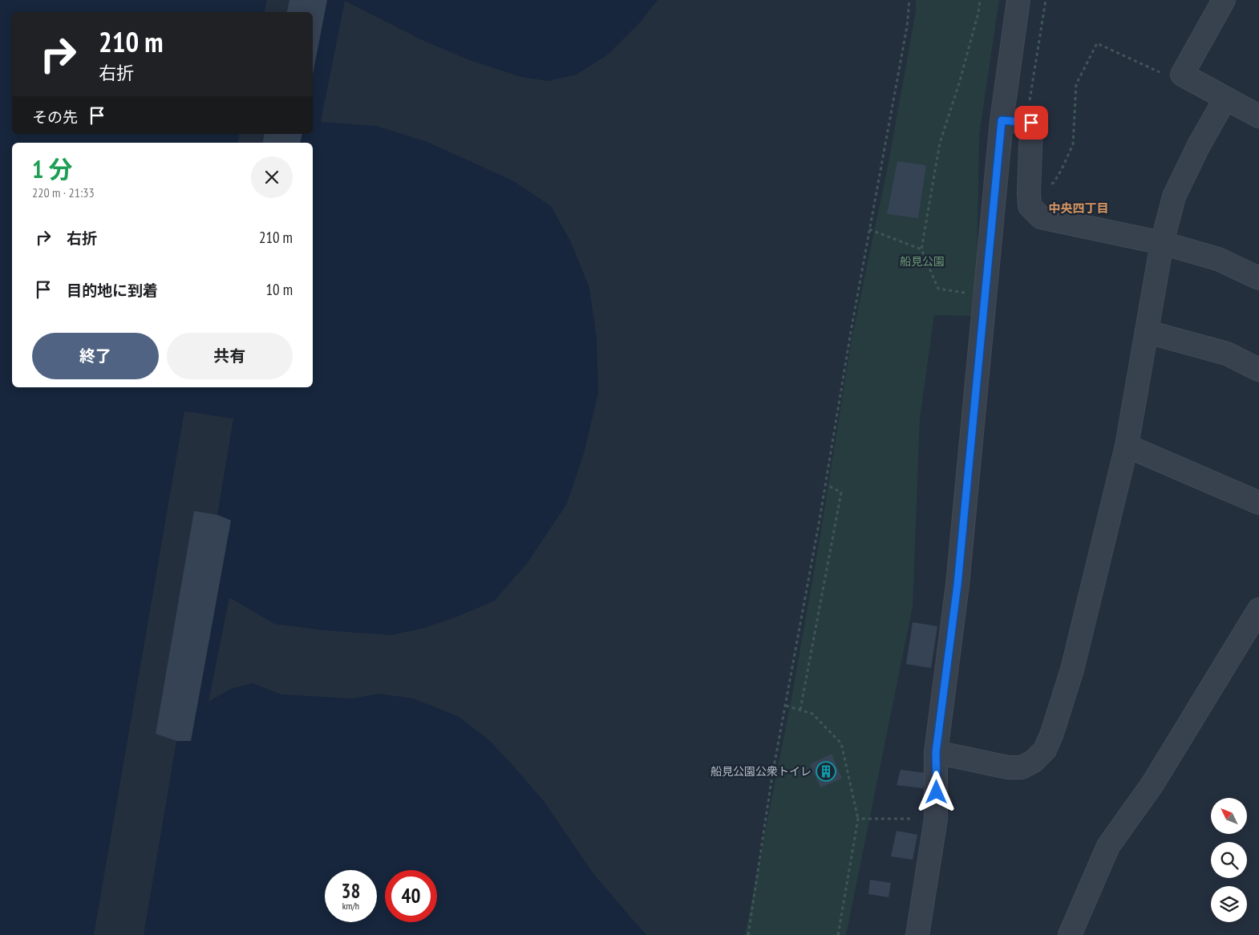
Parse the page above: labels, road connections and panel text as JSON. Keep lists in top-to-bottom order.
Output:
{
  "districts": ["中央四丁目"],
  "parks": ["船見公園"],
  "places": {
    "building": ["船見公園公衆トイレ"]
  },
  "north": "top left",
  "page": {
    "turn": ["210 m", "右折"],
    "then": "その先",
    "heading": ["1 分", "220 m · 21:33"],
    "list": [
      {
        "name": "右折",
        "value": "210 m"
      },
      {
        "name": "目的地に到着",
        "value": "10 m"
      }
    ],
    "buttons": ["終了", "共有"],
    "speed": "38 km/h",
    "limit": "40"
  }
}
